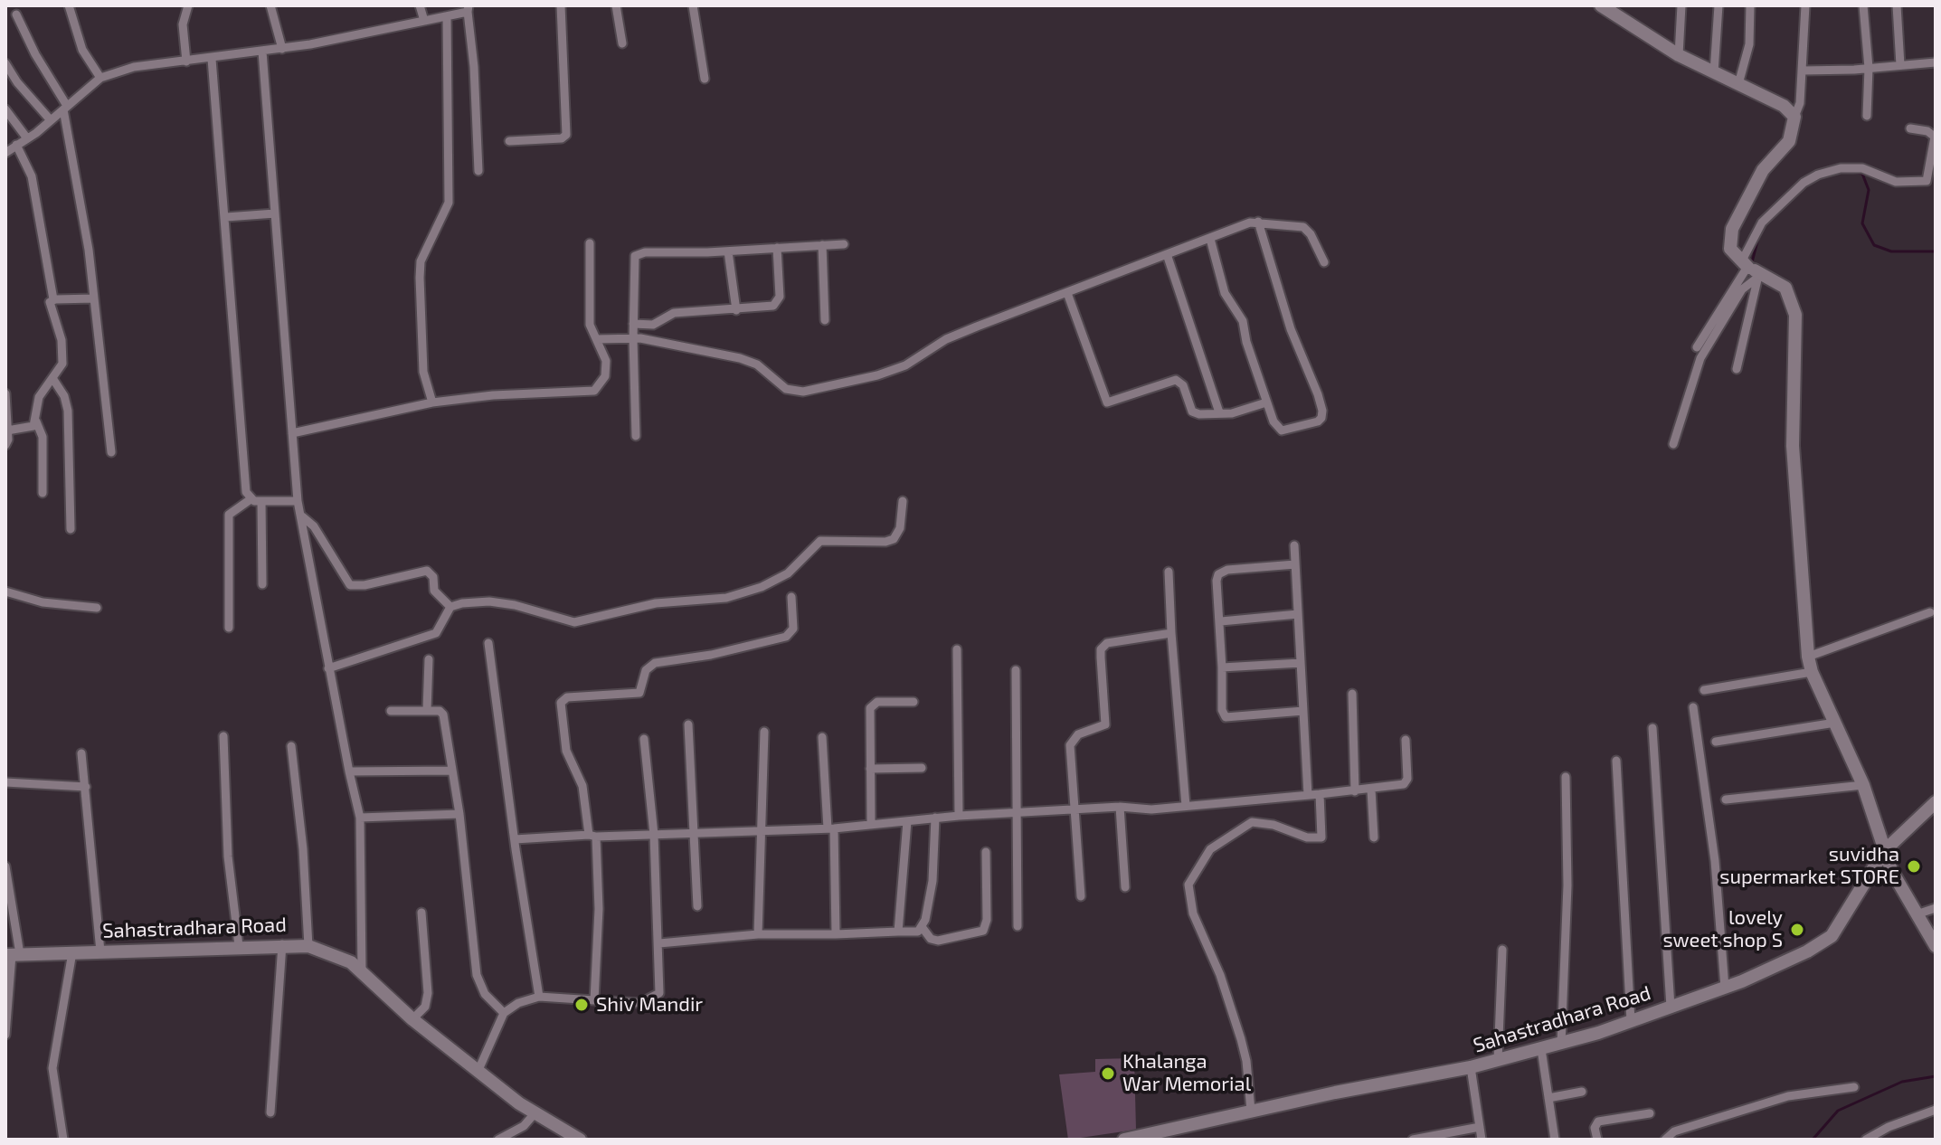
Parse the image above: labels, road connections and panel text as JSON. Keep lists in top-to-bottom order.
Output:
{
  "streets": {
    "main road": ["Sahastradhara Road"]
  },
  "places": [
    "suvidha supermarket STORE",
    "lovely sweet shop S",
    "Shiv Mandir",
    "Khalanga War Memorial"
  ]
}
